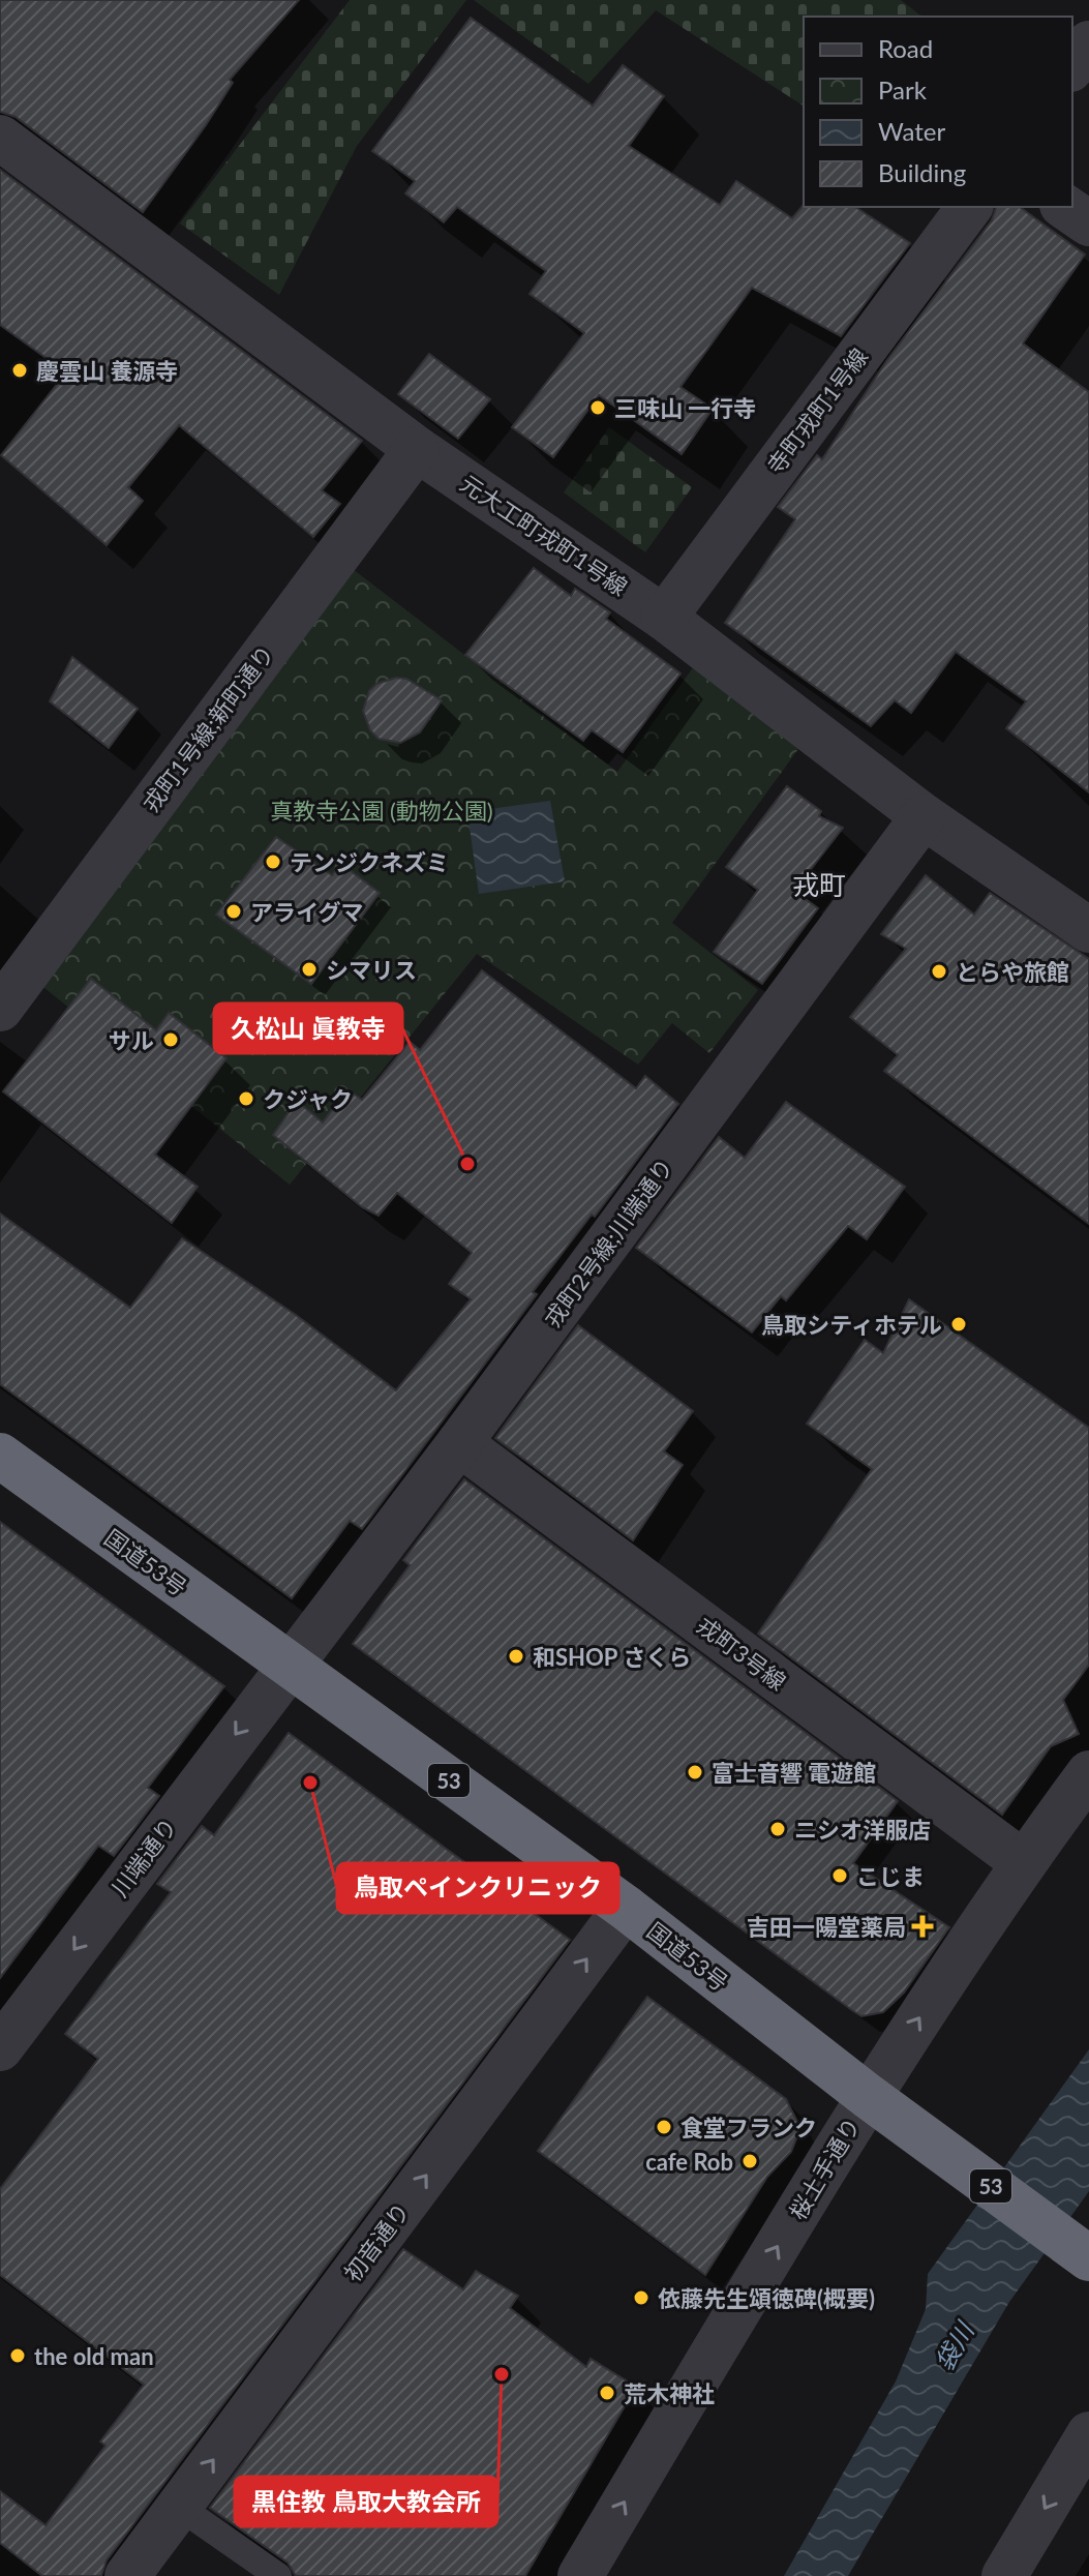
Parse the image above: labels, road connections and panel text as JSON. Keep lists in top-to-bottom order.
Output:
{
  "streets": {
    "highway": ["国道53号", "53"],
    "street": [
      "寺町戎町1号線",
      "元大工町戎町1号線",
      "戎町1号線;新町通り",
      "戎町2号線;川端通り",
      "戎町3号線",
      "川端通り",
      "桜土手通り",
      "初音通り"
    ]
  },
  "crossings": [
    ["寺町戎町1号線", "元大工町戎町1号線"],
    ["元大工町戎町1号線", "戎町1号線;新町通り"],
    ["元大工町戎町1号線", "戎町2号線;川端通り"],
    ["戎町2号線;川端通り", "国道53号"],
    ["戎町2号線;川端通り", "戎町3号線"],
    ["戎町2号線;川端通り", "川端通り"],
    ["国道53号", "川端通り"],
    ["国道53号", "桜土手通り"],
    ["国道53号", "初音通り"],
    ["戎町3号線", "桜土手通り"]
  ],
  "one_way": ["川端通り", "桜土手通り", "初音通り"],
  "districts": ["戎町"],
  "water": ["袋川"],
  "parks": ["真教寺公園 (動物公園)"],
  "places": {
    "other": [
      "慶雲山 養源寺",
      "三味山 一行寺",
      "テンジクネズミ",
      "アライグマ",
      "シマリス",
      "とらや旅館",
      "サル",
      "クジャク",
      "久松山 眞教寺",
      "鳥取シティホテル",
      "和SHOP さくら",
      "富士音響 電遊館",
      "鳥取ペインクリニック",
      "ニシオ洋服店",
      "こじま",
      "食堂フランク",
      "cafe Rob",
      "依藤先生頌徳碑(概要)",
      "the old man",
      "黒住教 鳥取大教会所",
      "荒木神社"
    ],
    "health": ["吉田一陽堂薬局"]
  },
  "legend": [
    "Road",
    "Park",
    "Water",
    "Building"
  ]
}
